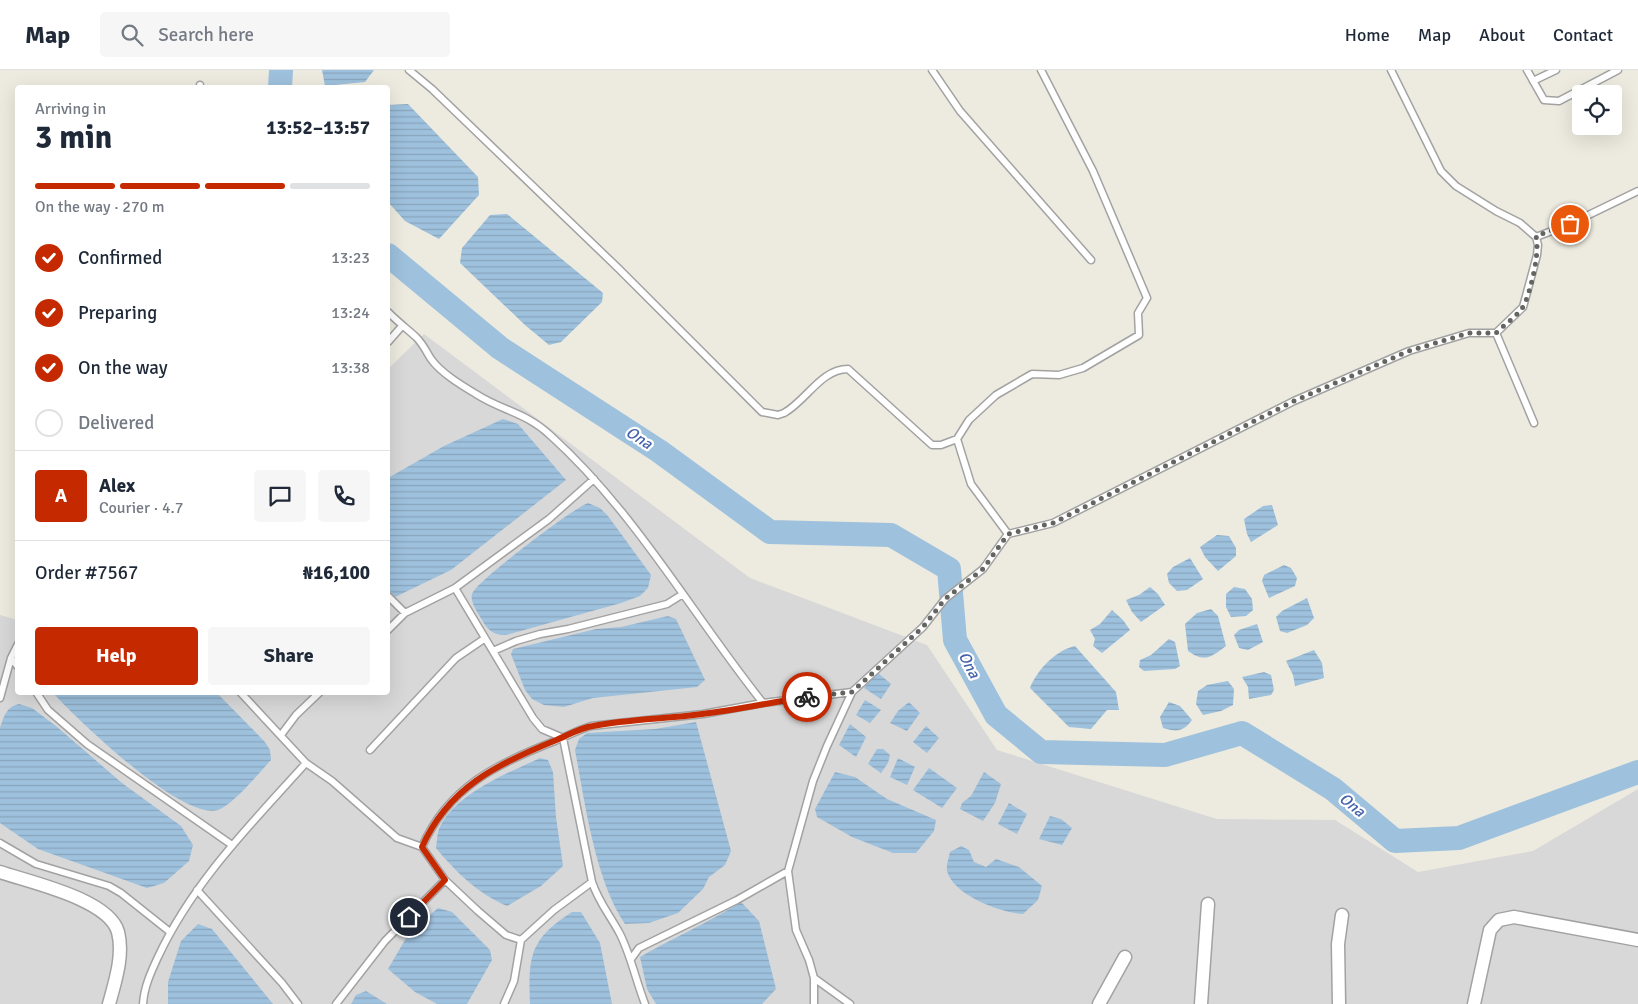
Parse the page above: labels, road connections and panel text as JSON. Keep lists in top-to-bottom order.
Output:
{
  "water": ["Ona"],
  "page": {
    "header": "Map",
    "search": "Search here",
    "nav": [
      "Home",
      "Map",
      "About",
      "Contact"
    ],
    "heading": ["3 min", "Arriving in", "13:52–13:57"],
    "panel": [
      "Alex",
      "Courier · 4.7",
      "Order #7567",
      "₦16,100"
    ],
    "bar": "On the way · 270 m",
    "list": [
      ["Confirmed", "13:23"],
      ["Preparing", "13:24"],
      ["On the way", "13:38"],
      "Delivered"
    ],
    "round": "A",
    "buttons": ["Help", "Share"]
  }
}
